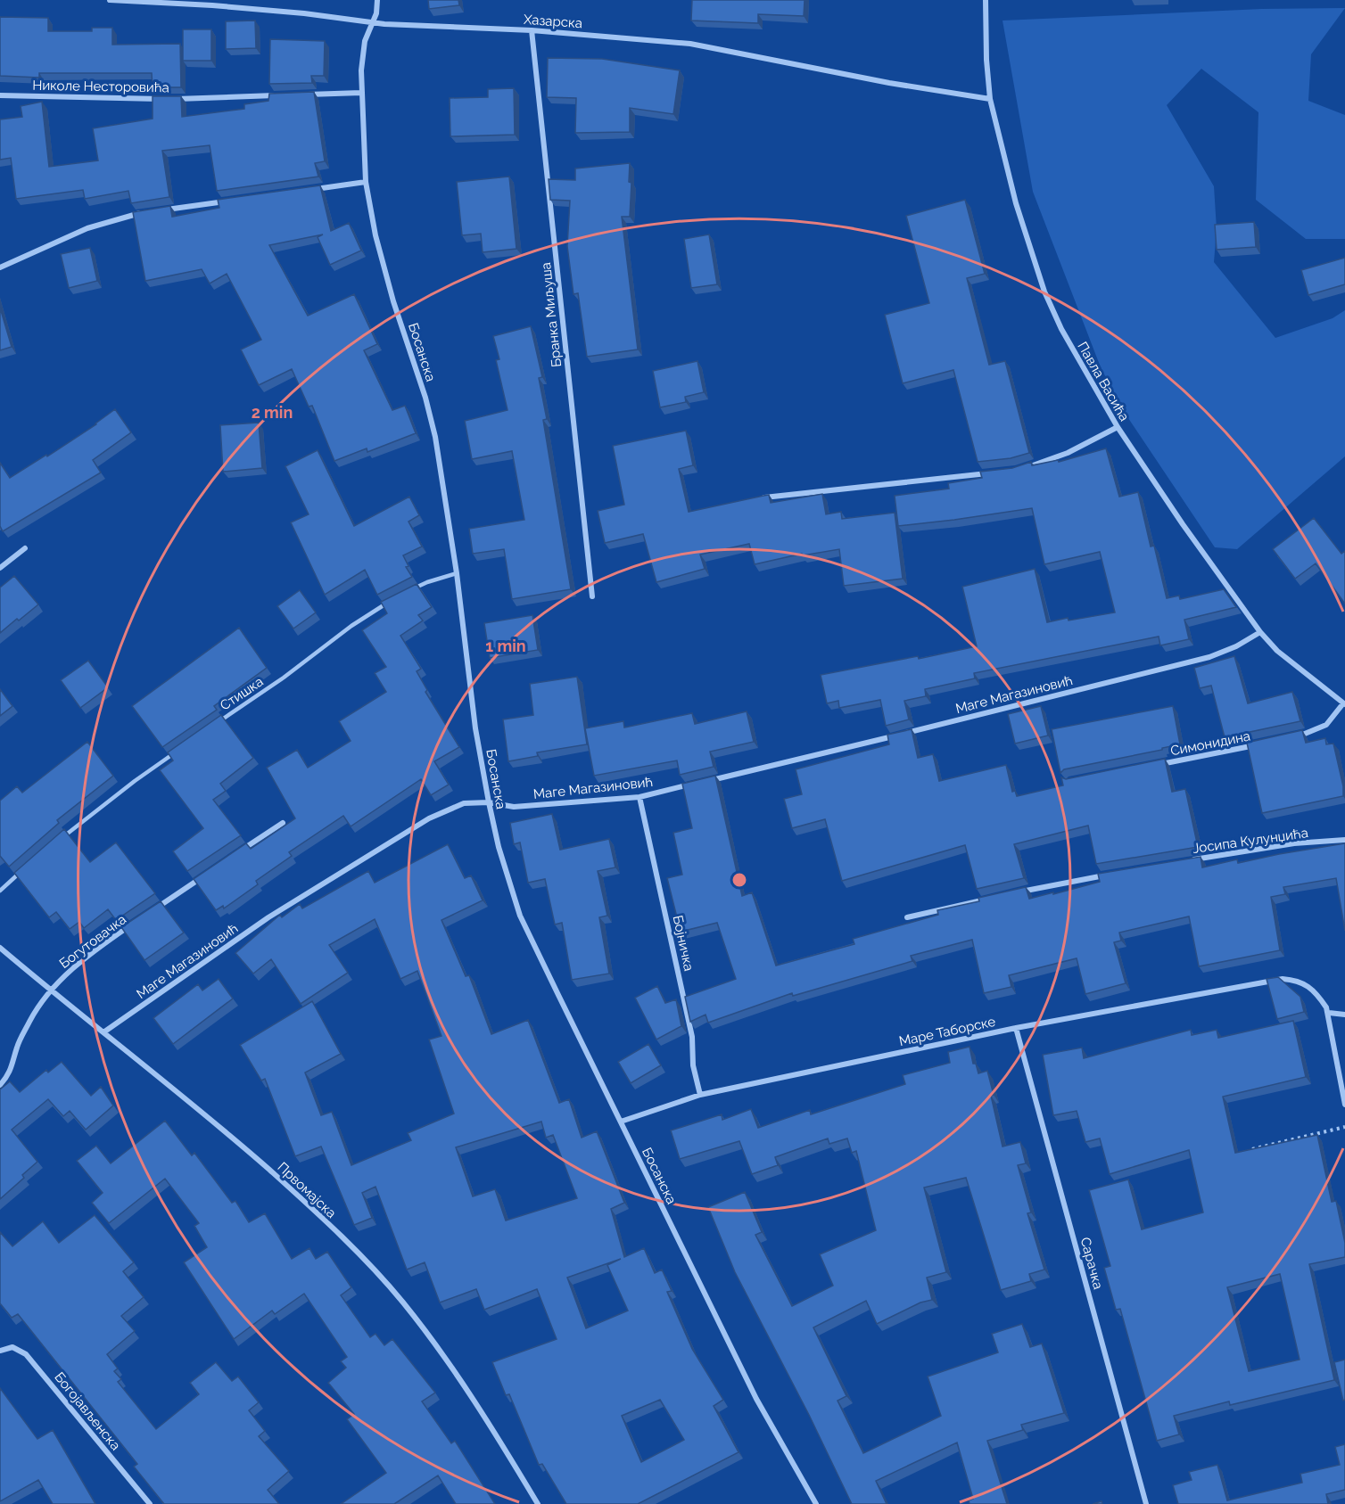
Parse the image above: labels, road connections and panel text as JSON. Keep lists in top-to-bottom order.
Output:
{
  "streets": {
    "street": [
      "Хазарска",
      "Николе Несторовића",
      "Бранка Миљуша",
      "Босанска",
      "Павла Васића",
      "Маге Магазиновић",
      "Симонидина",
      "Јосипа Кулунџића",
      "Богутовачка",
      "Бојничка",
      "Маре Таборске",
      "Првомајска",
      "Сарачка",
      "Богојављенска"
    ],
    "lane": ["Стишка"]
  },
  "crossings": [
    ["Хазарска", "Бранка Миљуша"],
    ["Хазарска", "Босанска"],
    ["Хазарска", "Павла Васића"],
    ["Босанска", "Маге Магазиновић"],
    ["Босанска", "Маре Таборске"],
    ["Павла Васића", "Маге Магазиновић"],
    ["Маге Магазиновић", "Бојничка"],
    ["Маге Магазиновић", "Првомајска"],
    ["Богутовачка", "Првомајска"],
    ["Бојничка", "Маре Таборске"],
    ["Маре Таборске", "Сарачка"]
  ],
  "rings": ["2 min", "1 min"]
}
